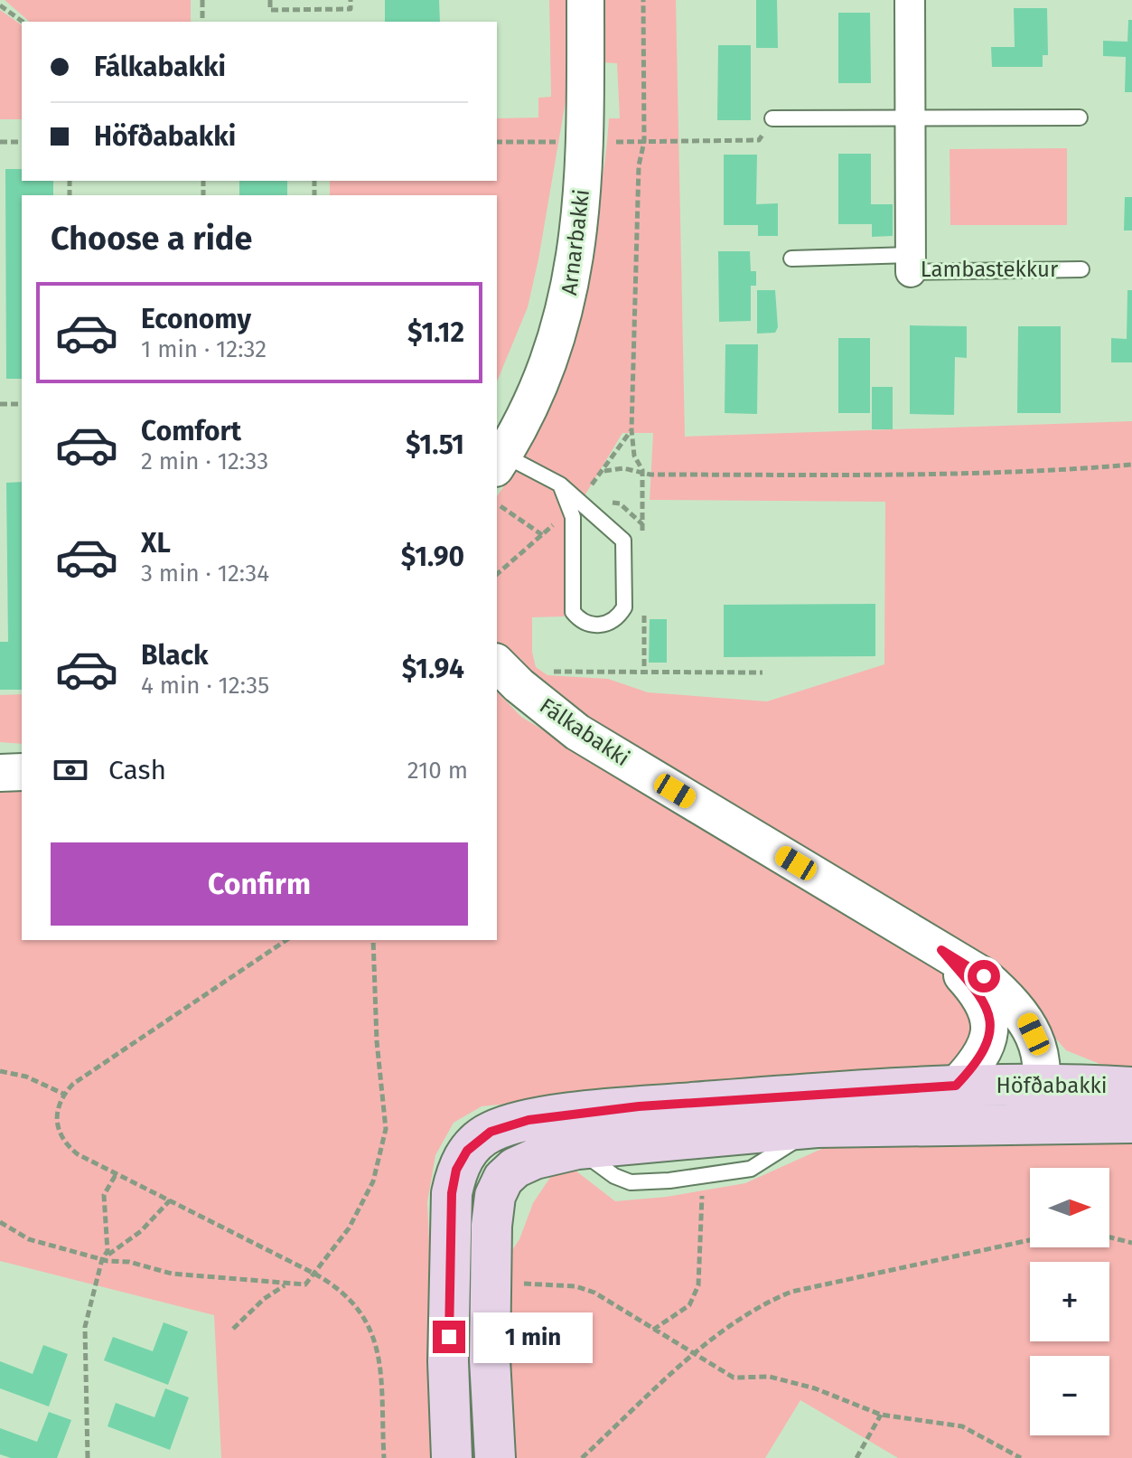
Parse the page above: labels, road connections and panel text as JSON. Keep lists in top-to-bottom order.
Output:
{
  "streets": {
    "main road": ["Höfðabakki"],
    "street": ["Arnarbakki", "Lambastekkur", "Fálkabakki"]
  },
  "crossings": [
    ["Fálkabakki", "Höfðabakki"]
  ],
  "north": "right",
  "page": {
    "banner": ["Fálkabakki", "Höfðabakki"],
    "heading": "Choose a ride",
    "list": [
      {
        "name": "Economy",
        "note": "1 min · 12:32",
        "value": "$1.12"
      },
      {
        "name": "Comfort",
        "note": "2 min · 12:33",
        "value": "$1.51"
      },
      {
        "name": "XL",
        "note": "3 min · 12:34",
        "value": "$1.90"
      },
      {
        "name": "Black",
        "note": "4 min · 12:35",
        "value": "$1.94"
      }
    ],
    "pay": ["Cash", "210 m"],
    "buttons": "Confirm",
    "map_buttons": ["+", "−"],
    "bubble": "1 min"
  }
}
